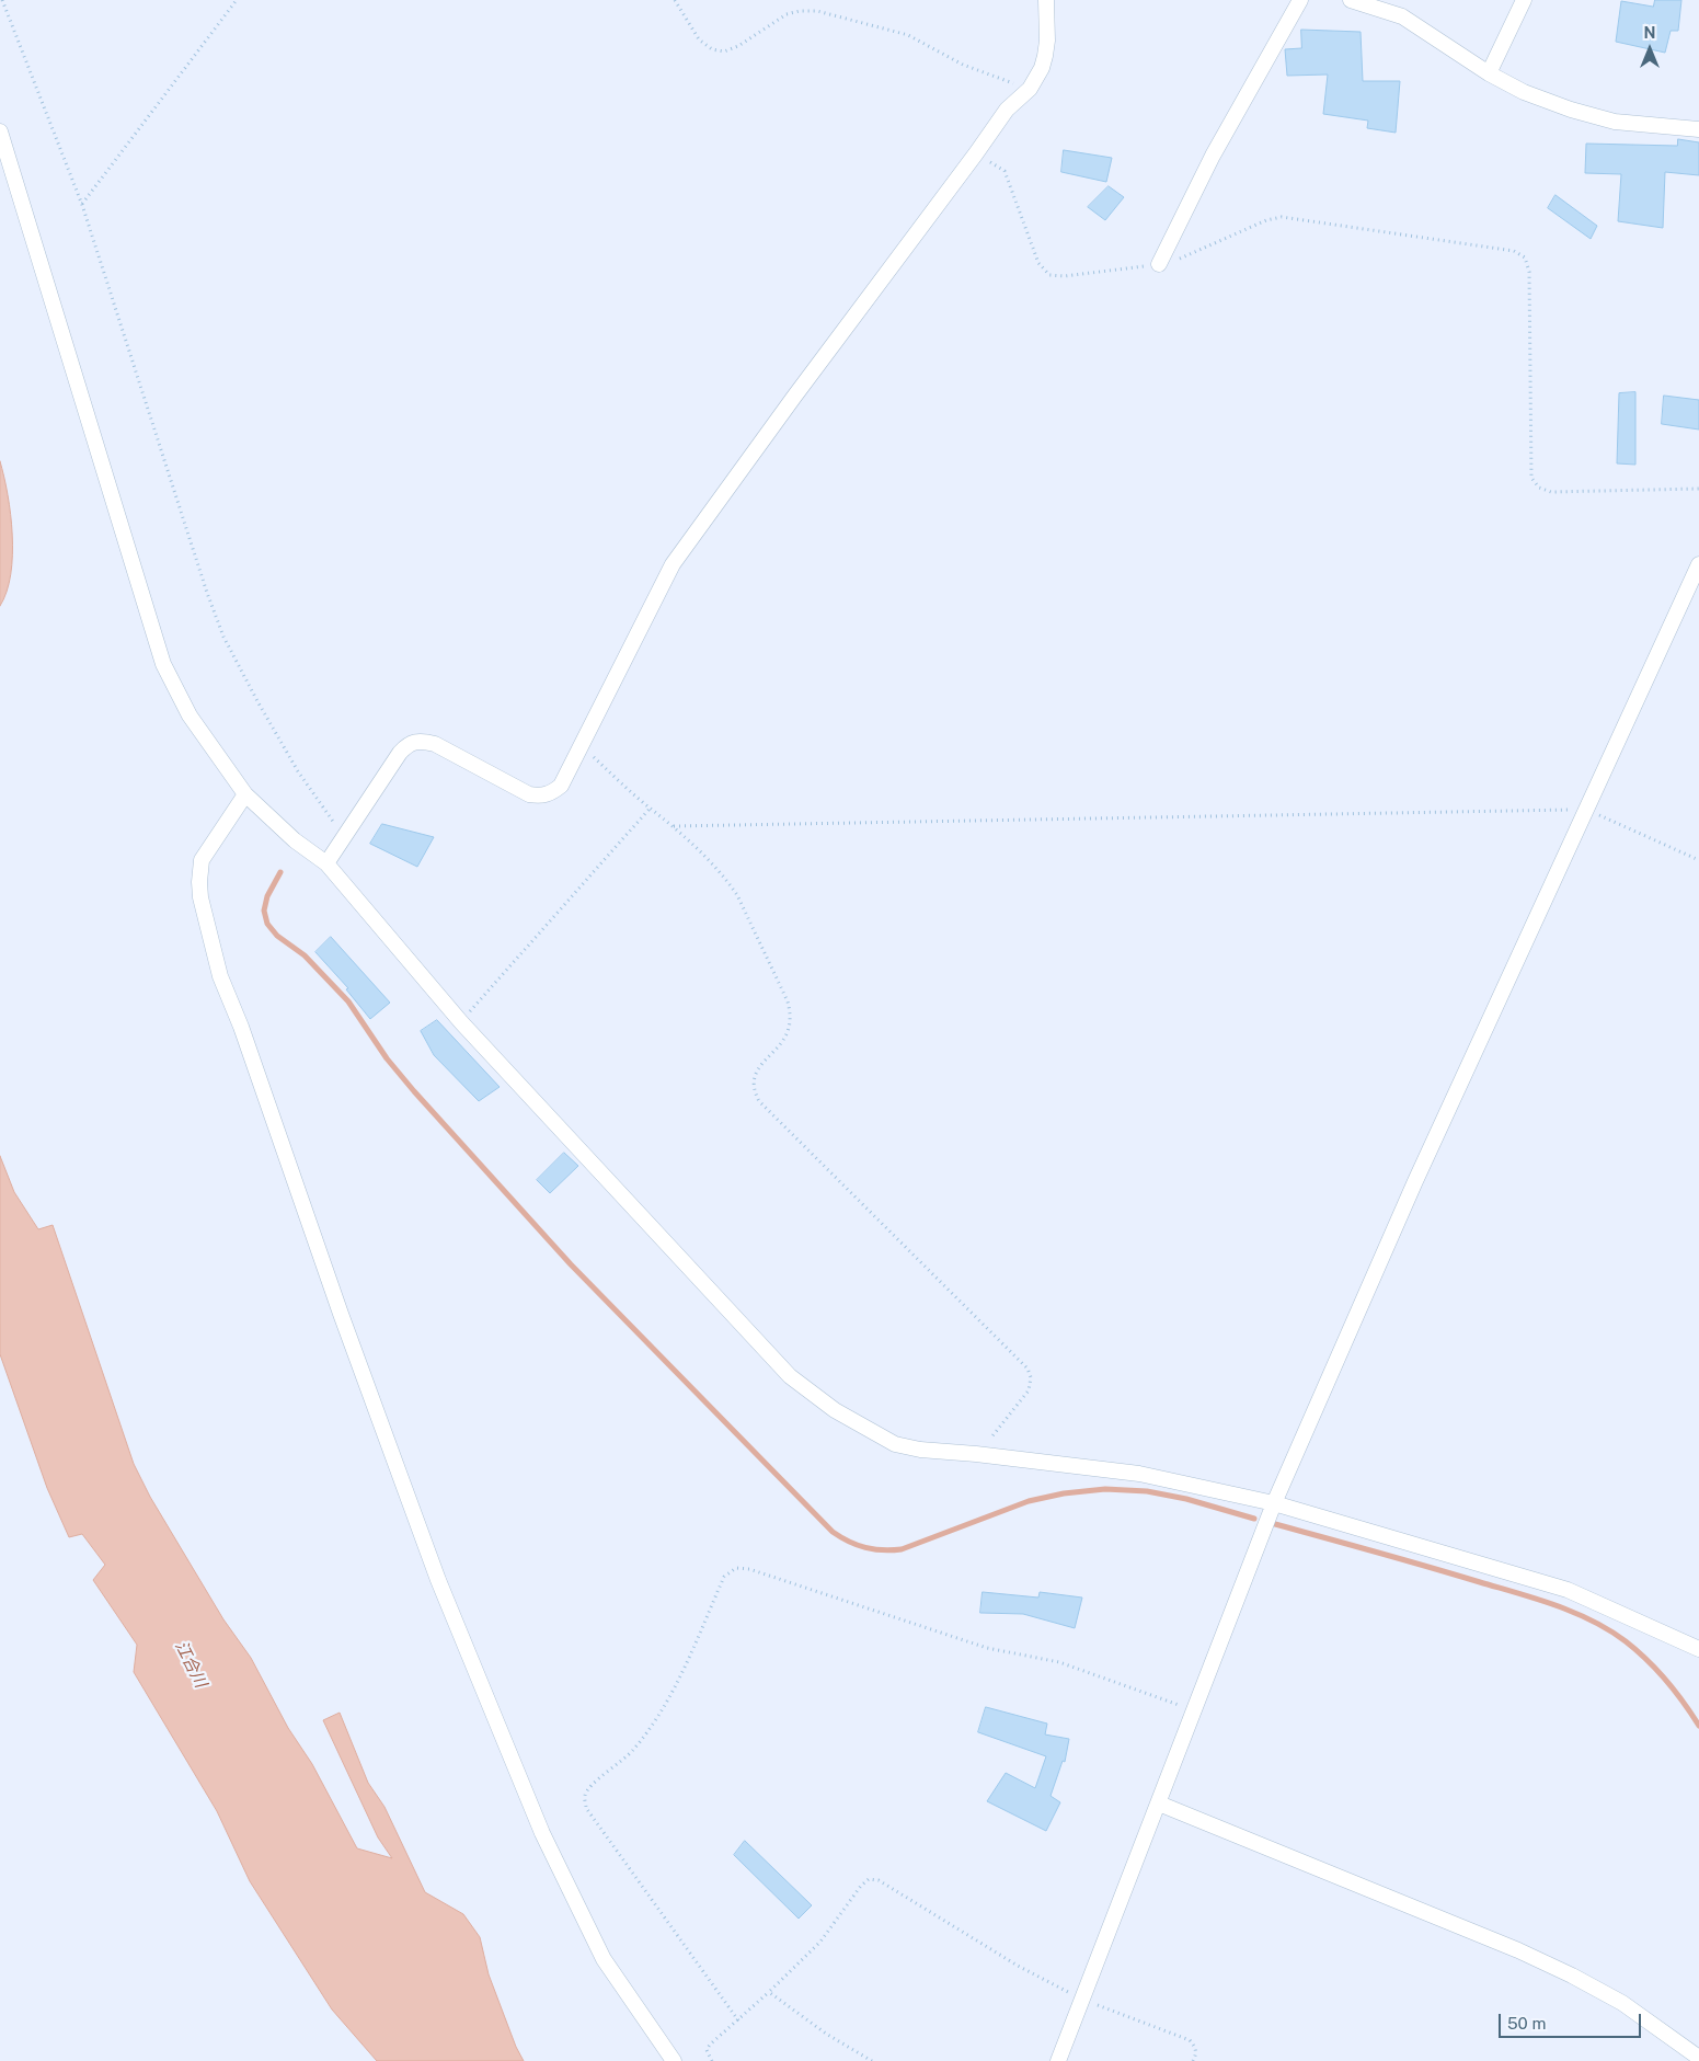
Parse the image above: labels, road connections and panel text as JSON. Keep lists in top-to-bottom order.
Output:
{
  "water": ["江合川"],
  "scale_bar": "50 m",
  "north": "top"
}
